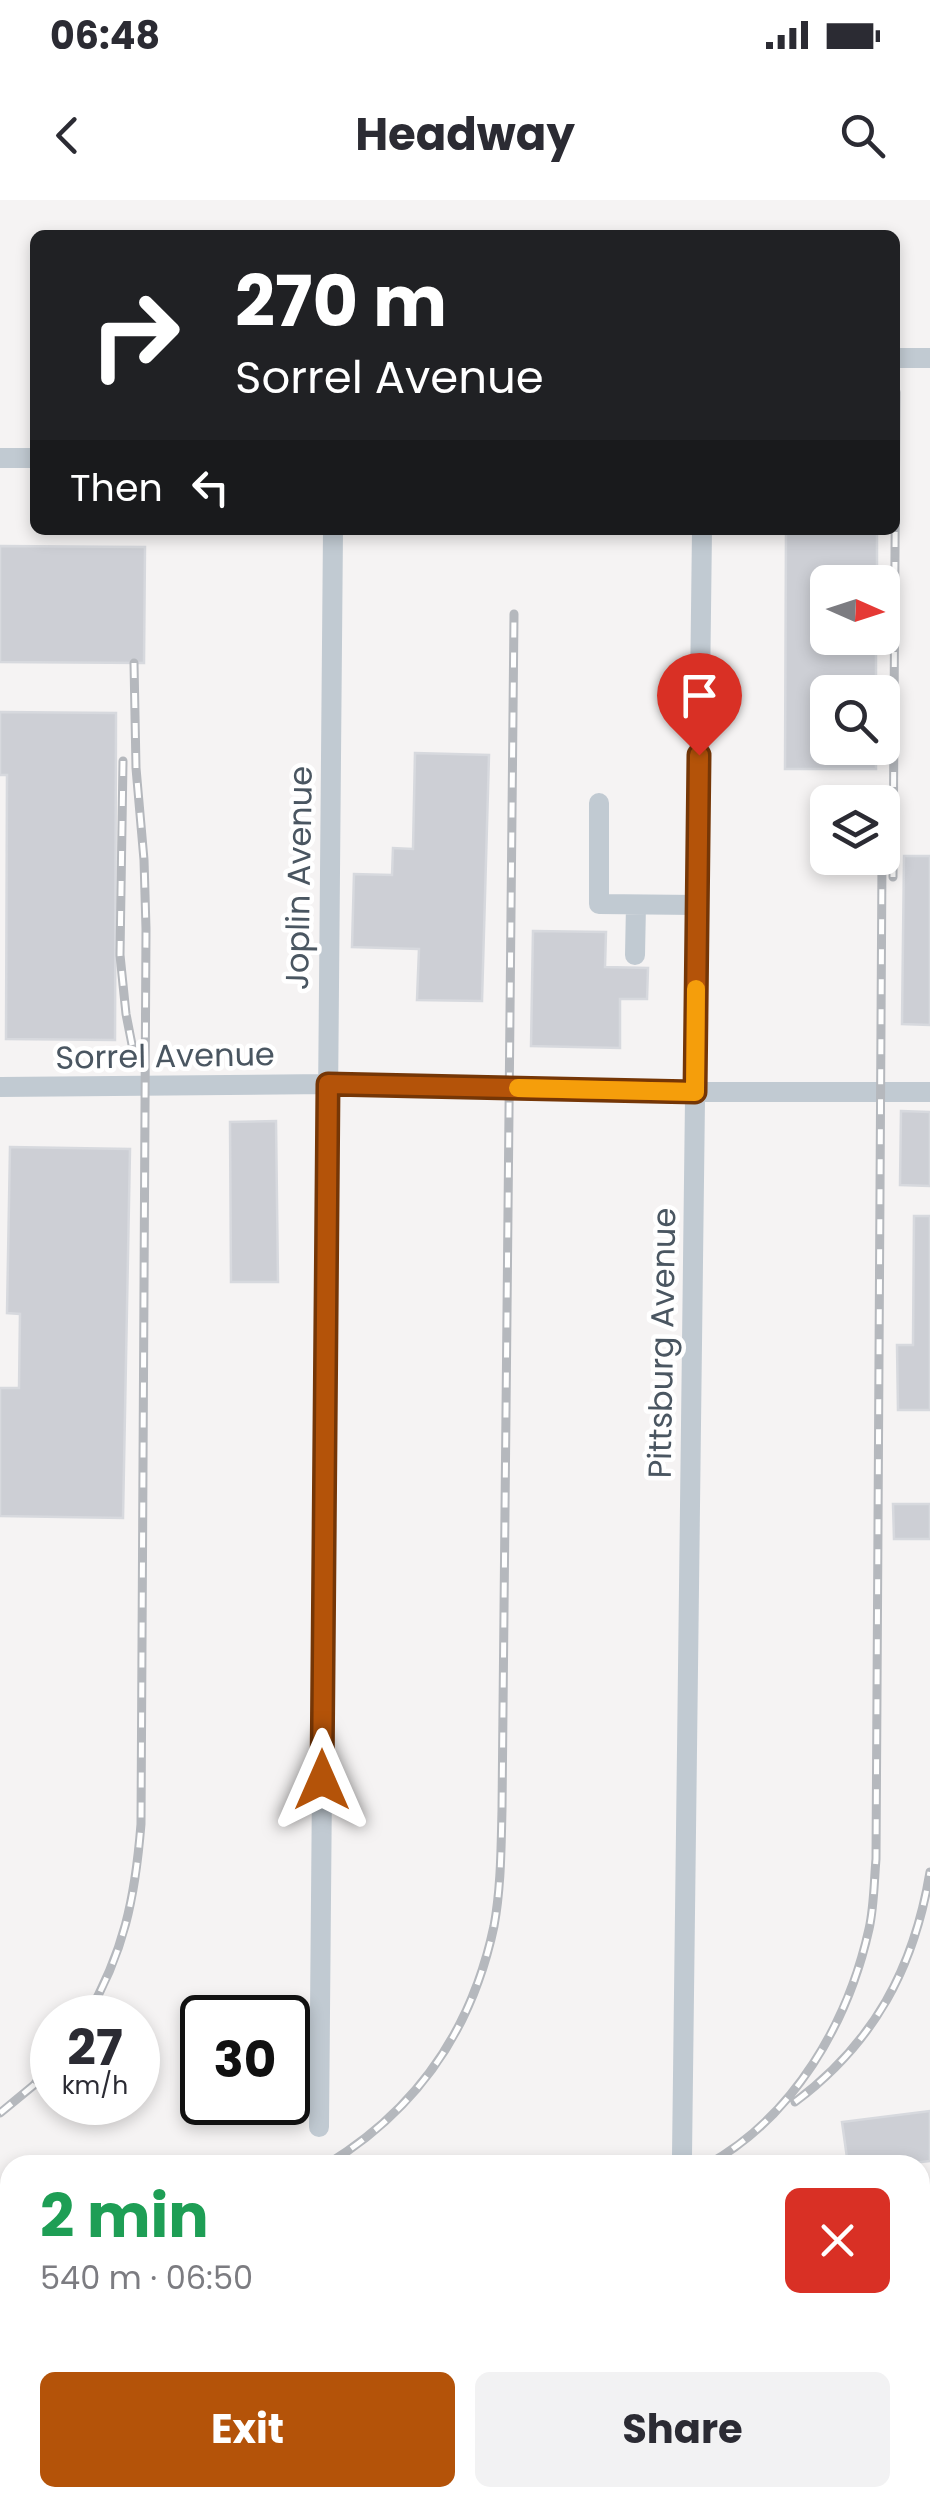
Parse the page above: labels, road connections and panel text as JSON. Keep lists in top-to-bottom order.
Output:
{
  "streets": {
    "street": ["Joplin Avenue", "Sorrel Avenue", "Pittsburg Avenue"]
  },
  "crossings": [
    ["Joplin Avenue", "Sorrel Avenue"],
    ["Sorrel Avenue", "Pittsburg Avenue"]
  ],
  "north": "right",
  "page": {
    "status": "06:48",
    "header": "Headway",
    "turn": ["270 m", "Sorrel Avenue"],
    "then": "Then",
    "speed": "27 km/h",
    "limit": "30",
    "heading": ["2 min", "540 m · 06:50"],
    "buttons": ["Exit", "Share"]
  }
}
